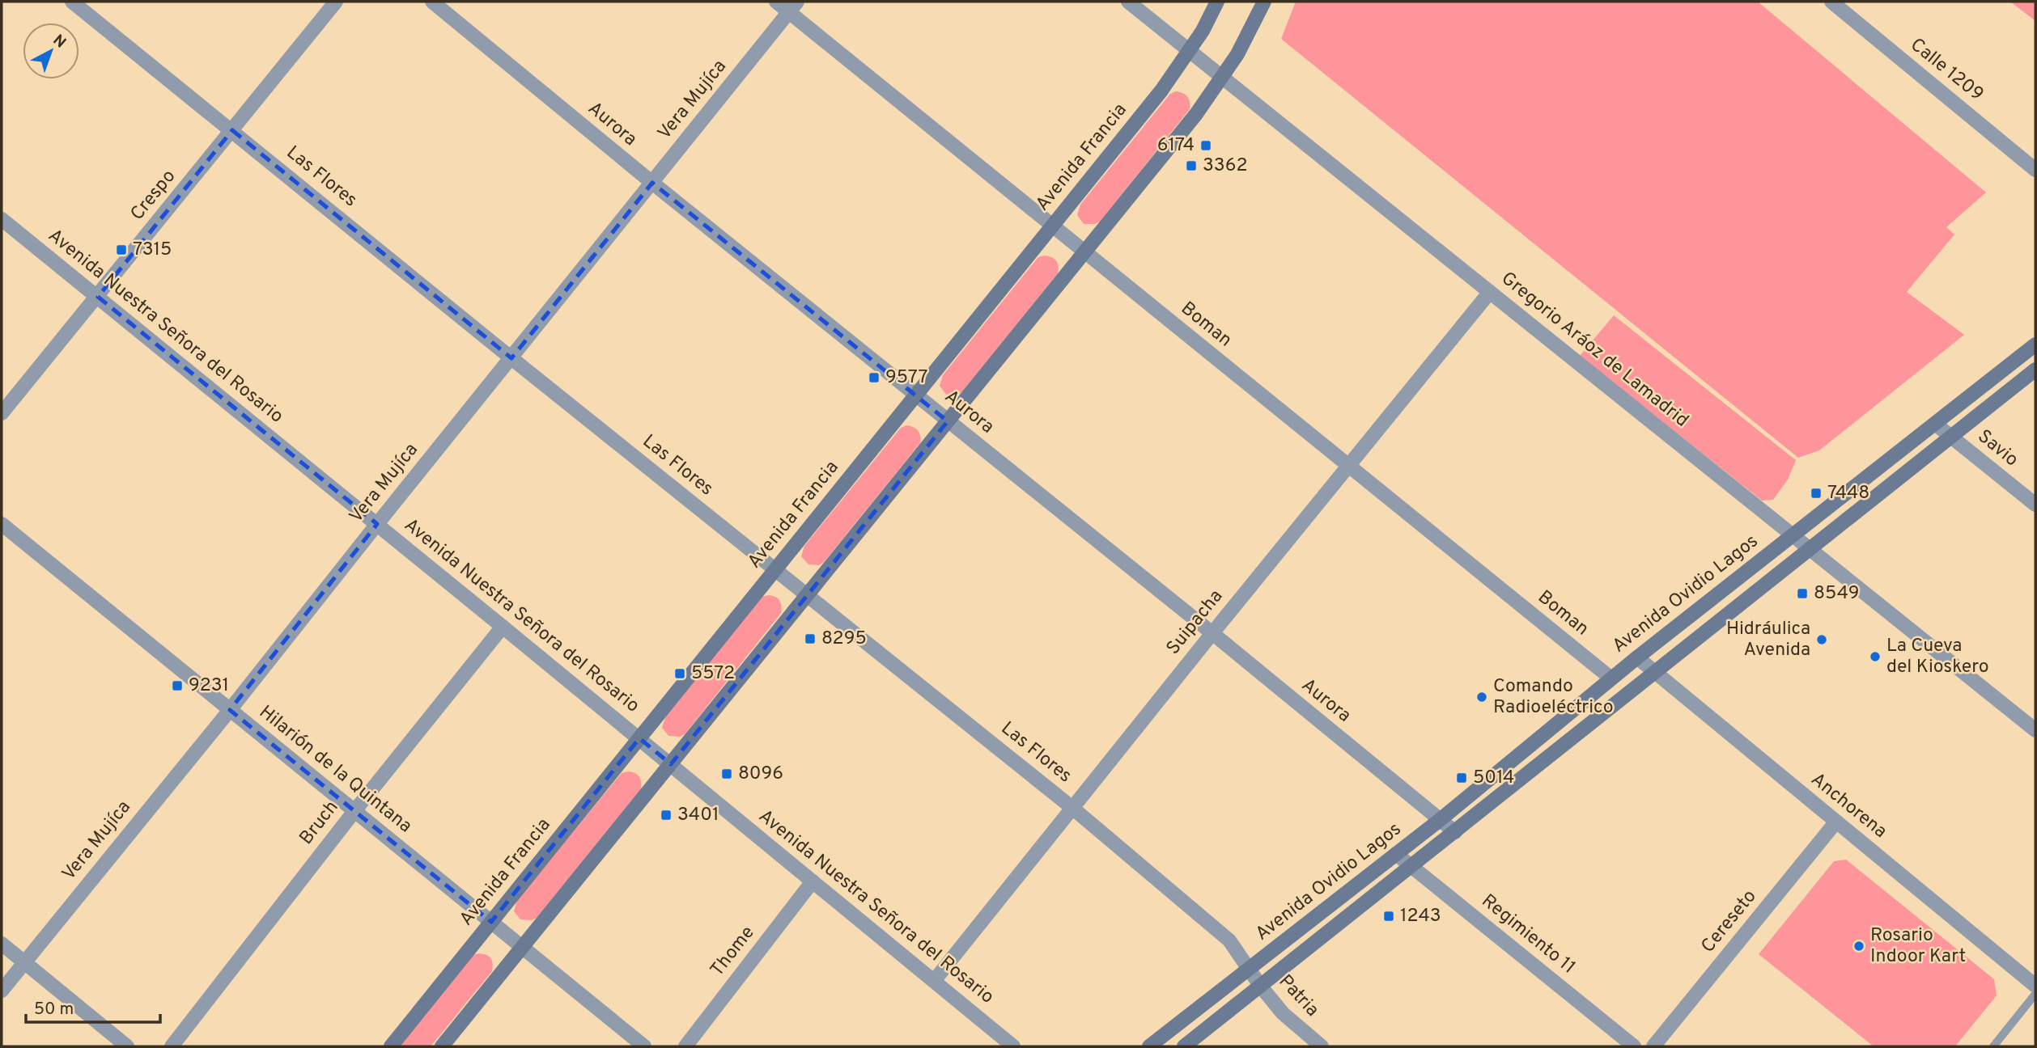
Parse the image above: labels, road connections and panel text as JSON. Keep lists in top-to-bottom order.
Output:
{
  "streets": {
    "street": [
      "Calle 1209",
      "Vera Mujíca",
      "Aurora",
      "Avenida Francia",
      "Las Flores",
      "Crespo",
      "Boman",
      "Avenida Nuestra Señora del Rosario",
      "Gregorio Aráoz de Lamadrid",
      "Savio",
      "Avenida Ovidio Lagos",
      "Suipacha",
      "Hilarión de la Quintana",
      "Anchorena",
      "Bruch",
      "Cereseto",
      "Regimiento 11",
      "Thome",
      "Patria"
    ]
  },
  "crossings": [
    ["Vera Mujíca", "Aurora"],
    ["Vera Mujíca", "Las Flores"],
    ["Vera Mujíca", "Boman"],
    ["Vera Mujíca", "Avenida Nuestra Señora del Rosario"],
    ["Vera Mujíca", "Hilarión de la Quintana"],
    ["Aurora", "Avenida Francia"],
    ["Aurora", "Avenida Ovidio Lagos"],
    ["Aurora", "Suipacha"],
    ["Avenida Francia", "Las Flores"],
    ["Avenida Francia", "Boman"],
    ["Avenida Francia", "Avenida Nuestra Señora del Rosario"],
    ["Avenida Francia", "Gregorio Aráoz de Lamadrid"],
    ["Avenida Francia", "Hilarión de la Quintana"],
    ["Las Flores", "Crespo"],
    ["Las Flores", "Avenida Ovidio Lagos"],
    ["Las Flores", "Suipacha"],
    ["Las Flores", "Patria"],
    ["Crespo", "Avenida Nuestra Señora del Rosario"],
    ["Boman", "Avenida Ovidio Lagos"],
    ["Boman", "Suipacha"],
    ["Avenida Nuestra Señora del Rosario", "Suipacha"],
    ["Avenida Nuestra Señora del Rosario", "Bruch"],
    ["Avenida Nuestra Señora del Rosario", "Thome"],
    ["Gregorio Aráoz de Lamadrid", "Avenida Ovidio Lagos"],
    ["Gregorio Aráoz de Lamadrid", "Suipacha"],
    ["Savio", "Avenida Ovidio Lagos"],
    ["Avenida Ovidio Lagos", "Anchorena"],
    ["Avenida Ovidio Lagos", "Regimiento 11"],
    ["Avenida Ovidio Lagos", "Patria"],
    ["Hilarión de la Quintana", "Bruch"],
    ["Anchorena", "Cereseto"]
  ],
  "places": {
    "transit": [
      "6174",
      "3362",
      "7315",
      "9577",
      "7448",
      "8549",
      "8295",
      "5572",
      "9231",
      "8096",
      "5014",
      "3401",
      "1243"
    ],
    "other": [
      "Hidráulica Avenida",
      "La Cueva del Kioskero",
      "Comando Radioeléctrico",
      "Rosario Indoor Kart"
    ]
  },
  "scale_bar": "50 m",
  "north": "top right"
}
